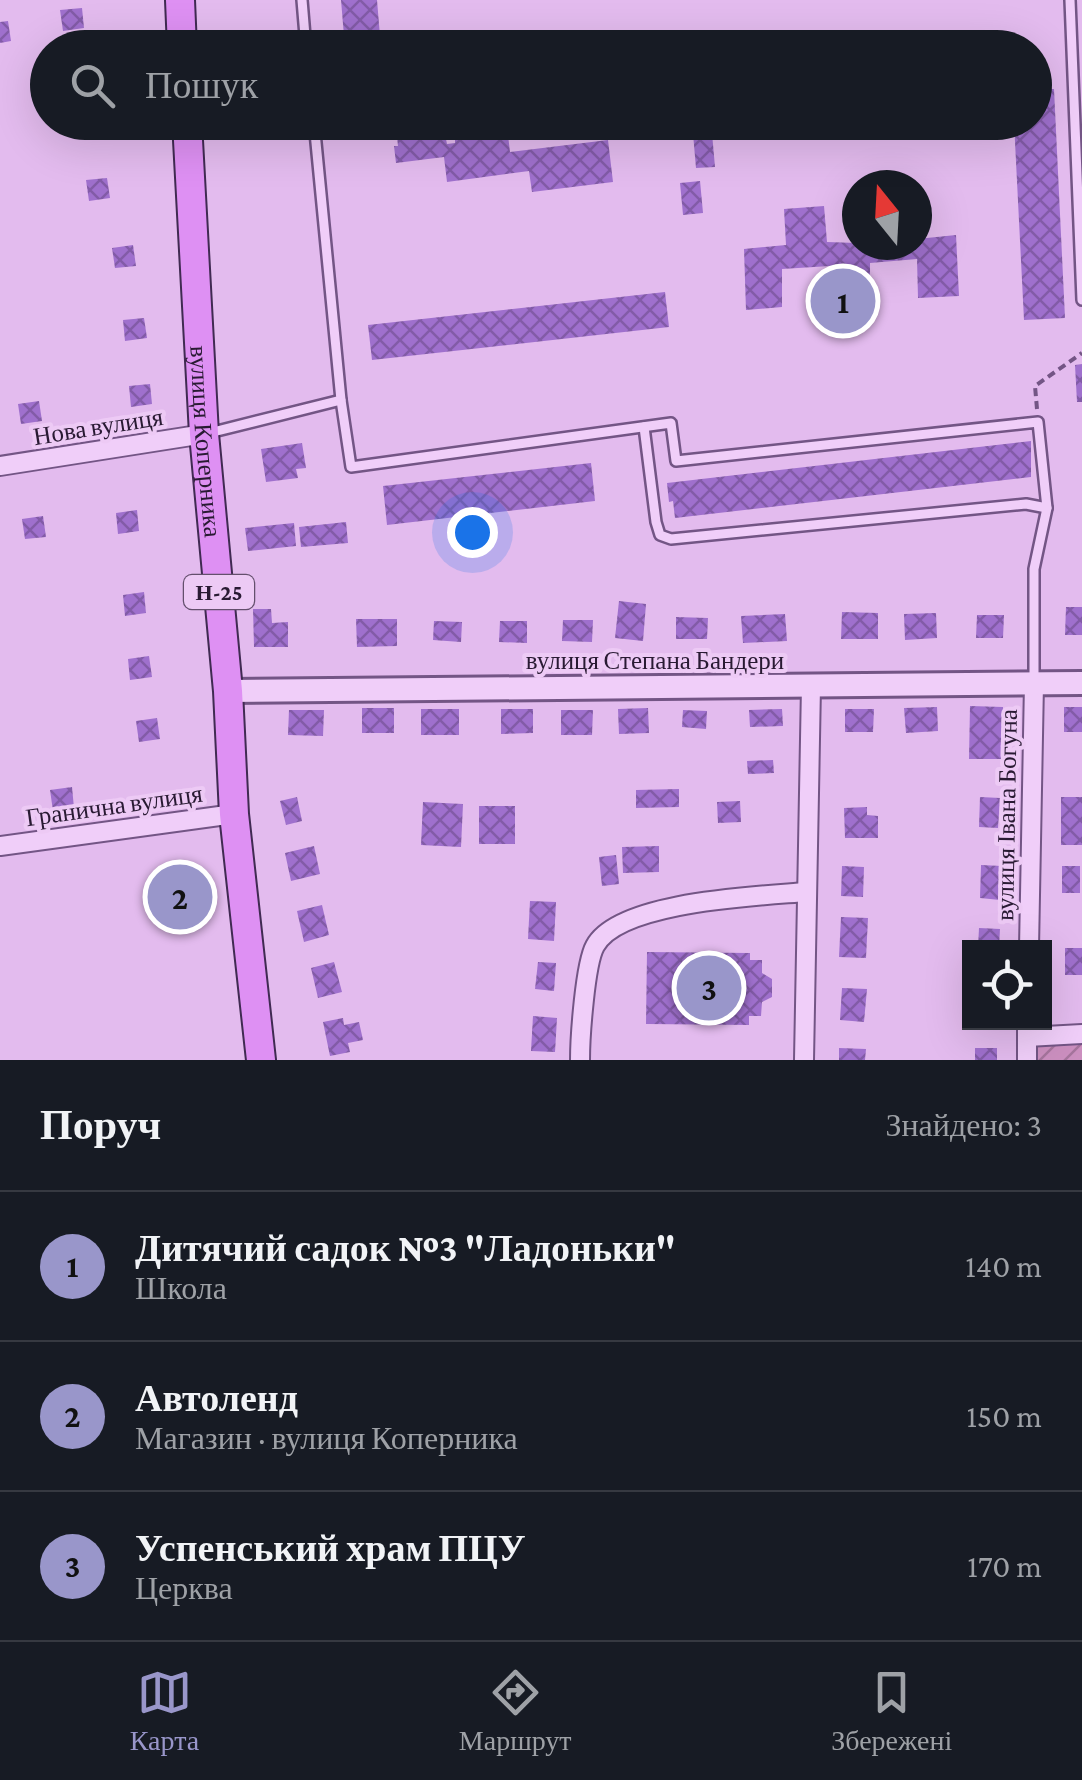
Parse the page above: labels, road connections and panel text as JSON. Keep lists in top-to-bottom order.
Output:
{
  "streets": {
    "main road": ["вулиця Коперника", "Н-25"],
    "street": [
      "Нова вулиця",
      "вулиця Степана Бандери",
      "Гранична вулиця",
      "вулиця Івана Богуна"
    ]
  },
  "crossings": [
    ["Нова вулиця", "вулиця Коперника"],
    ["вулиця Коперника", "вулиця Степана Бандери"],
    ["вулиця Коперника", "Гранична вулиця"],
    ["вулиця Степана Бандери", "вулиця Івана Богуна"]
  ],
  "north": "top",
  "page": {
    "search": "Пошук",
    "pins": ["1", "2", "3"],
    "heading": ["Поруч", "Знайдено: 3"],
    "list": [
      {
        "mark": "1",
        "name": "Дитячий садок №3 \"Ладоньки\"",
        "note": "Школа",
        "value": "140 m"
      },
      {
        "mark": "2",
        "name": "Автоленд",
        "note": "Магазин · вулиця Коперника",
        "value": "150 m"
      },
      {
        "mark": "3",
        "name": "Успенський храм ПЦУ",
        "note": "Церква",
        "value": "170 m"
      }
    ],
    "nav": ["Карта", "Маршрут", "Збережені"]
  }
}
